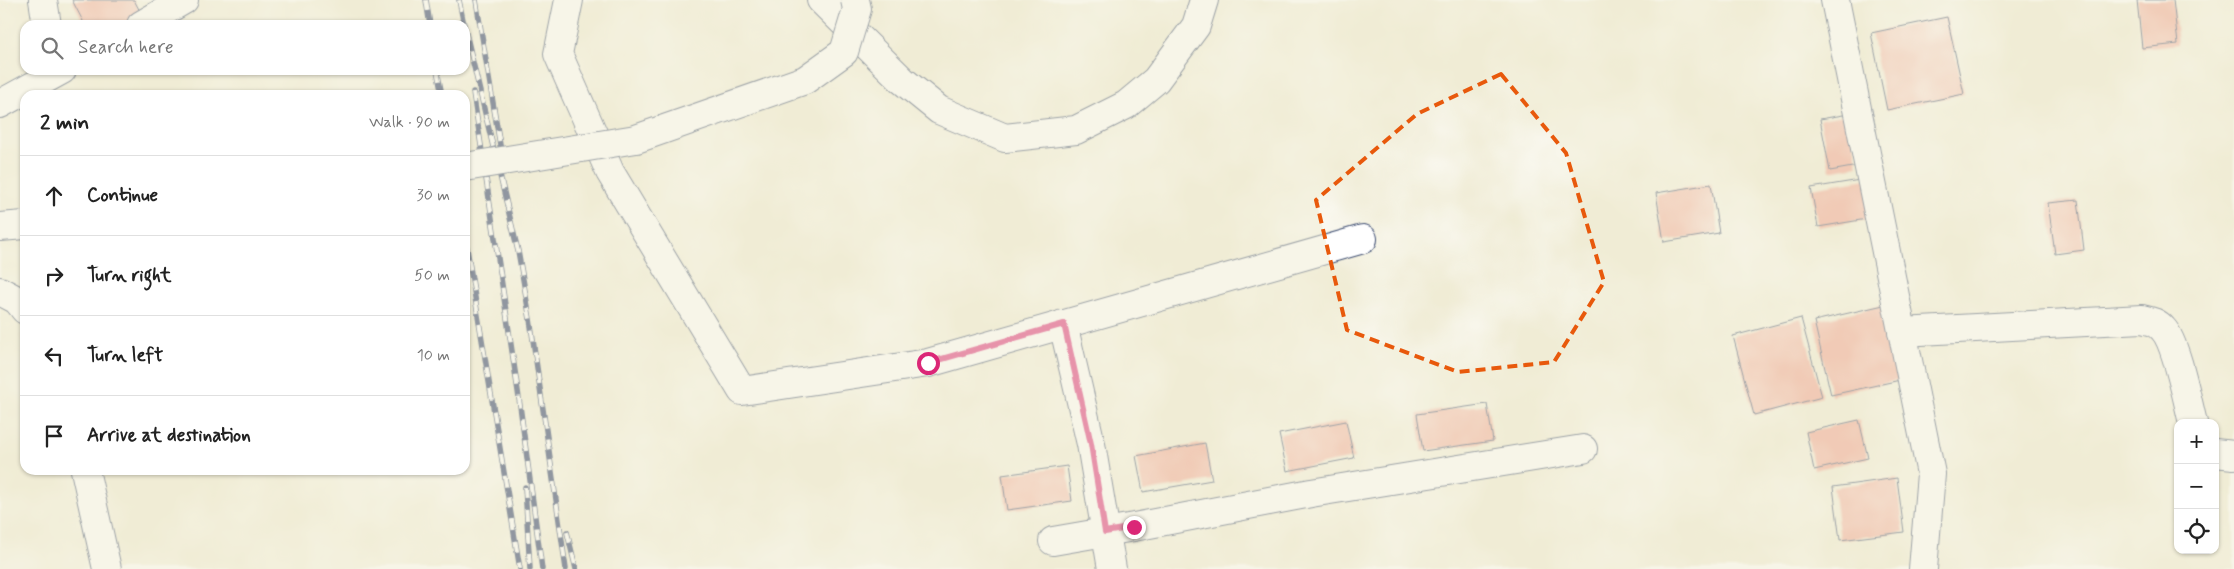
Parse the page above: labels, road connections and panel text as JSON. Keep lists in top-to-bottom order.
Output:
{
  "page": {
    "search": "Search here",
    "heading": ["2 min", "Walk · 90 m"],
    "list": [
      ["Continue", "30 m"],
      ["Turn right", "50 m"],
      ["Turn left", "10 m"],
      "Arrive at destination"
    ],
    "map_buttons": ["+", "−"]
  }
}
